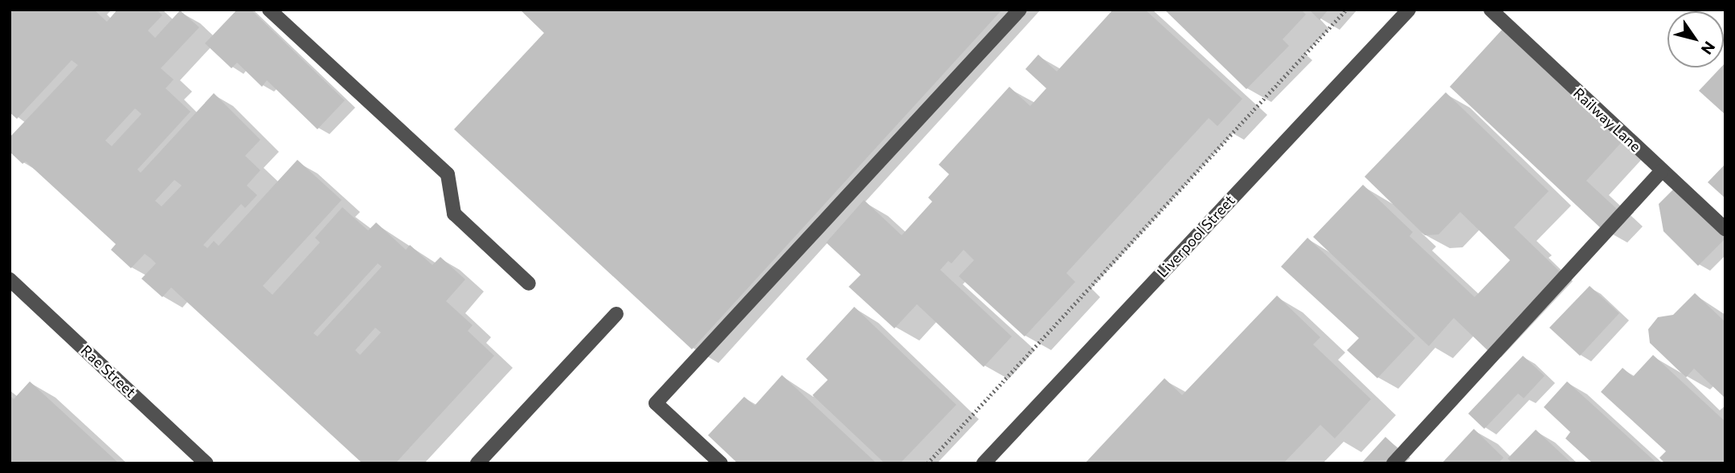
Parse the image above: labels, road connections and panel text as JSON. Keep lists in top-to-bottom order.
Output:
{
  "streets": {
    "street": ["Railway Lane", "Liverpool Street", "Rae Street"]
  },
  "north": "bottom right"
}
